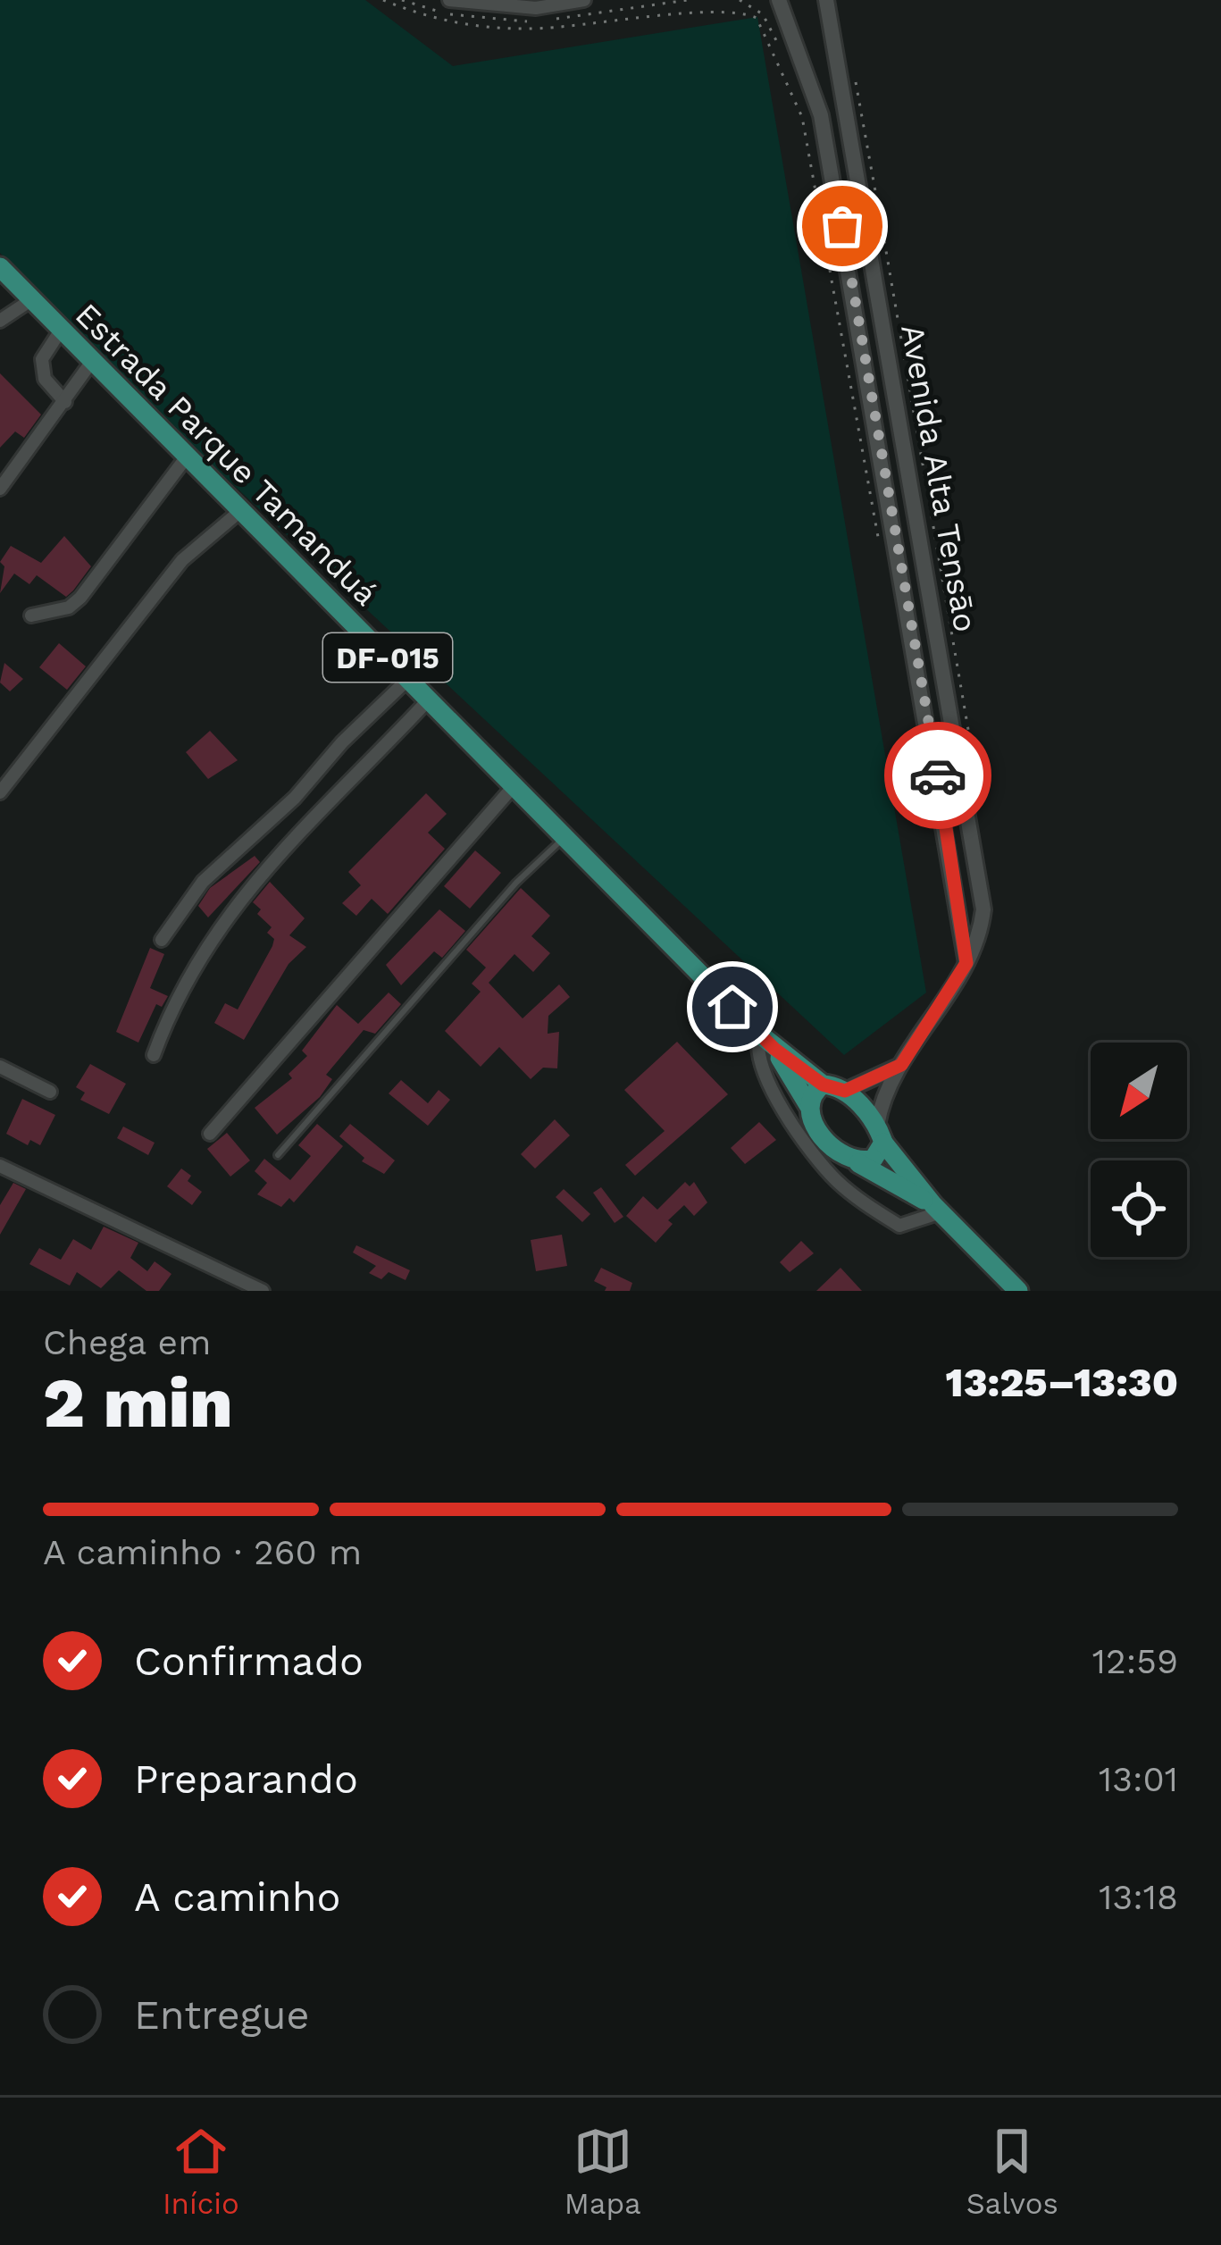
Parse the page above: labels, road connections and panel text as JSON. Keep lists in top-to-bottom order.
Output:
{
  "streets": {
    "main road": ["Estrada Parque Tamanduá", "DF-015"],
    "street": ["Avenida Alta Tensāo"]
  },
  "crossings": [
    ["Estrada Parque Tamanduá", "DF-015"],
    ["Avenida Alta Tensāo", "DF-015"]
  ],
  "north": "bottom left",
  "page": {
    "heading": ["2 min", "Chega em", "13:25–13:30"],
    "bar": "A caminho · 260 m",
    "list": [
      ["Confirmado", "12:59"],
      ["Preparando", "13:01"],
      ["A caminho", "13:18"],
      "Entregue"
    ],
    "tabs": ["Início", "Mapa", "Salvos"]
  }
}
